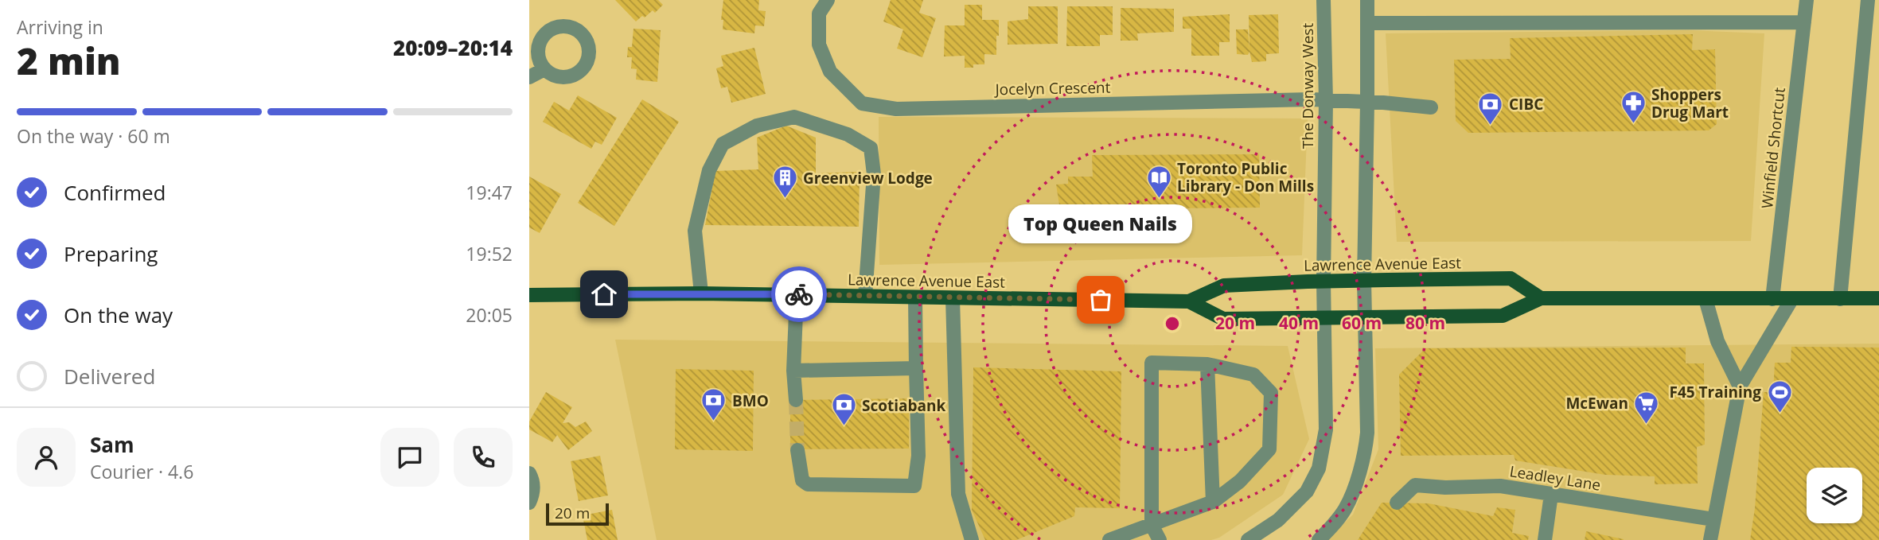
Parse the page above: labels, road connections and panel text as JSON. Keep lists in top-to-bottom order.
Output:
{
  "streets": {
    "main road": ["Lawrence Avenue East"],
    "street": [
      "The Donway West",
      "Jocelyn Crescent",
      "Winfield Shortcut",
      "Leadley Lane"
    ]
  },
  "crossings": [
    ["The Donway West", "Jocelyn Crescent"],
    ["The Donway West", "Lawrence Avenue East"],
    ["Winfield Shortcut", "Lawrence Avenue East"]
  ],
  "places": {
    "pharmacy": ["Shoppers Drug Mart"],
    "bank": ["CIBC", "BMO", "Scotiabank"],
    "library": ["Toronto Public Library - Don Mills"],
    "building": ["Greenview Lodge"],
    "other": ["Top Queen Nails"],
    "sports": ["F45 Training"],
    "supermarket": ["McEwan"]
  },
  "scale_bar": "20 m",
  "page": {
    "heading": ["2 min", "Arriving in", "20:09–20:14"],
    "panel": ["Sam", "Courier · 4.6"],
    "bar": "On the way · 60 m",
    "list": [
      ["Confirmed", "19:47"],
      ["Preparing", "19:52"],
      ["On the way", "20:05"],
      "Delivered"
    ],
    "bubble": "Top Queen Nails",
    "scale": "20 m"
  },
  "rings": [
    "20 m",
    "40 m",
    "60 m",
    "80 m"
  ]
}
